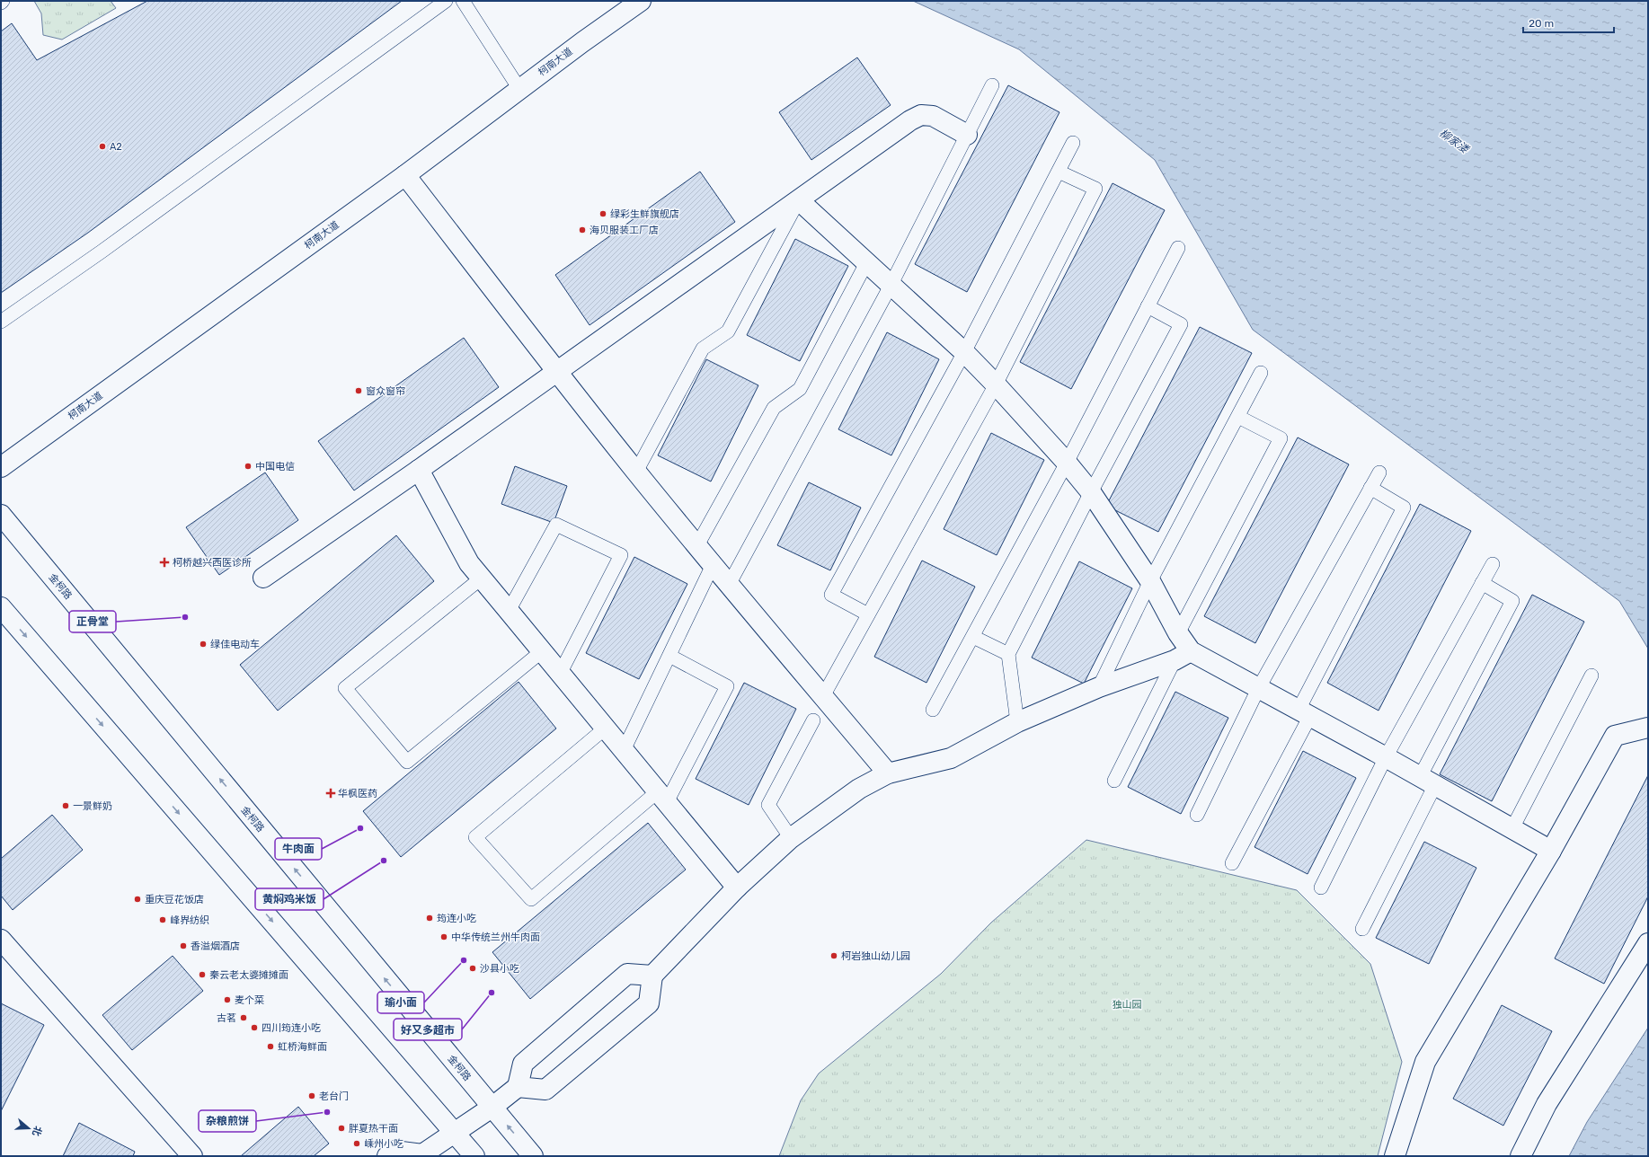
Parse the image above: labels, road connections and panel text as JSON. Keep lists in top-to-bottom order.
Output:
{
  "streets": {
    "street": ["柯南大道", "金柯路"]
  },
  "water": ["柳家溇"],
  "parks": ["独山园"],
  "places": {
    "other": [
      "A2",
      "绿彩生鲜旗舰店",
      "海贝服装工厂店",
      "窗众窗帘",
      "中国电信",
      "正骨堂",
      "绿佳电动车",
      "一景鲜奶",
      "牛肉面",
      "黄焖鸡米饭",
      "重庆豆花饭店",
      "筠连小吃",
      "峰界纺织",
      "中华传统兰州牛肉面",
      "香溢烟酒店",
      "柯岩独山幼儿园",
      "瑜小面",
      "沙县小吃",
      "秦云老太婆摊摊面",
      "好又多超市",
      "麦个菜",
      "古茗",
      "四川筠连小吃",
      "虹桥海鲜面",
      "老台门",
      "杂粮煎饼",
      "胖夏热干面",
      "嵊州小吃"
    ],
    "health": ["柯桥越兴西医诊所", "华枫医药"]
  },
  "scale_bar": "20 m",
  "north": "right"
}
